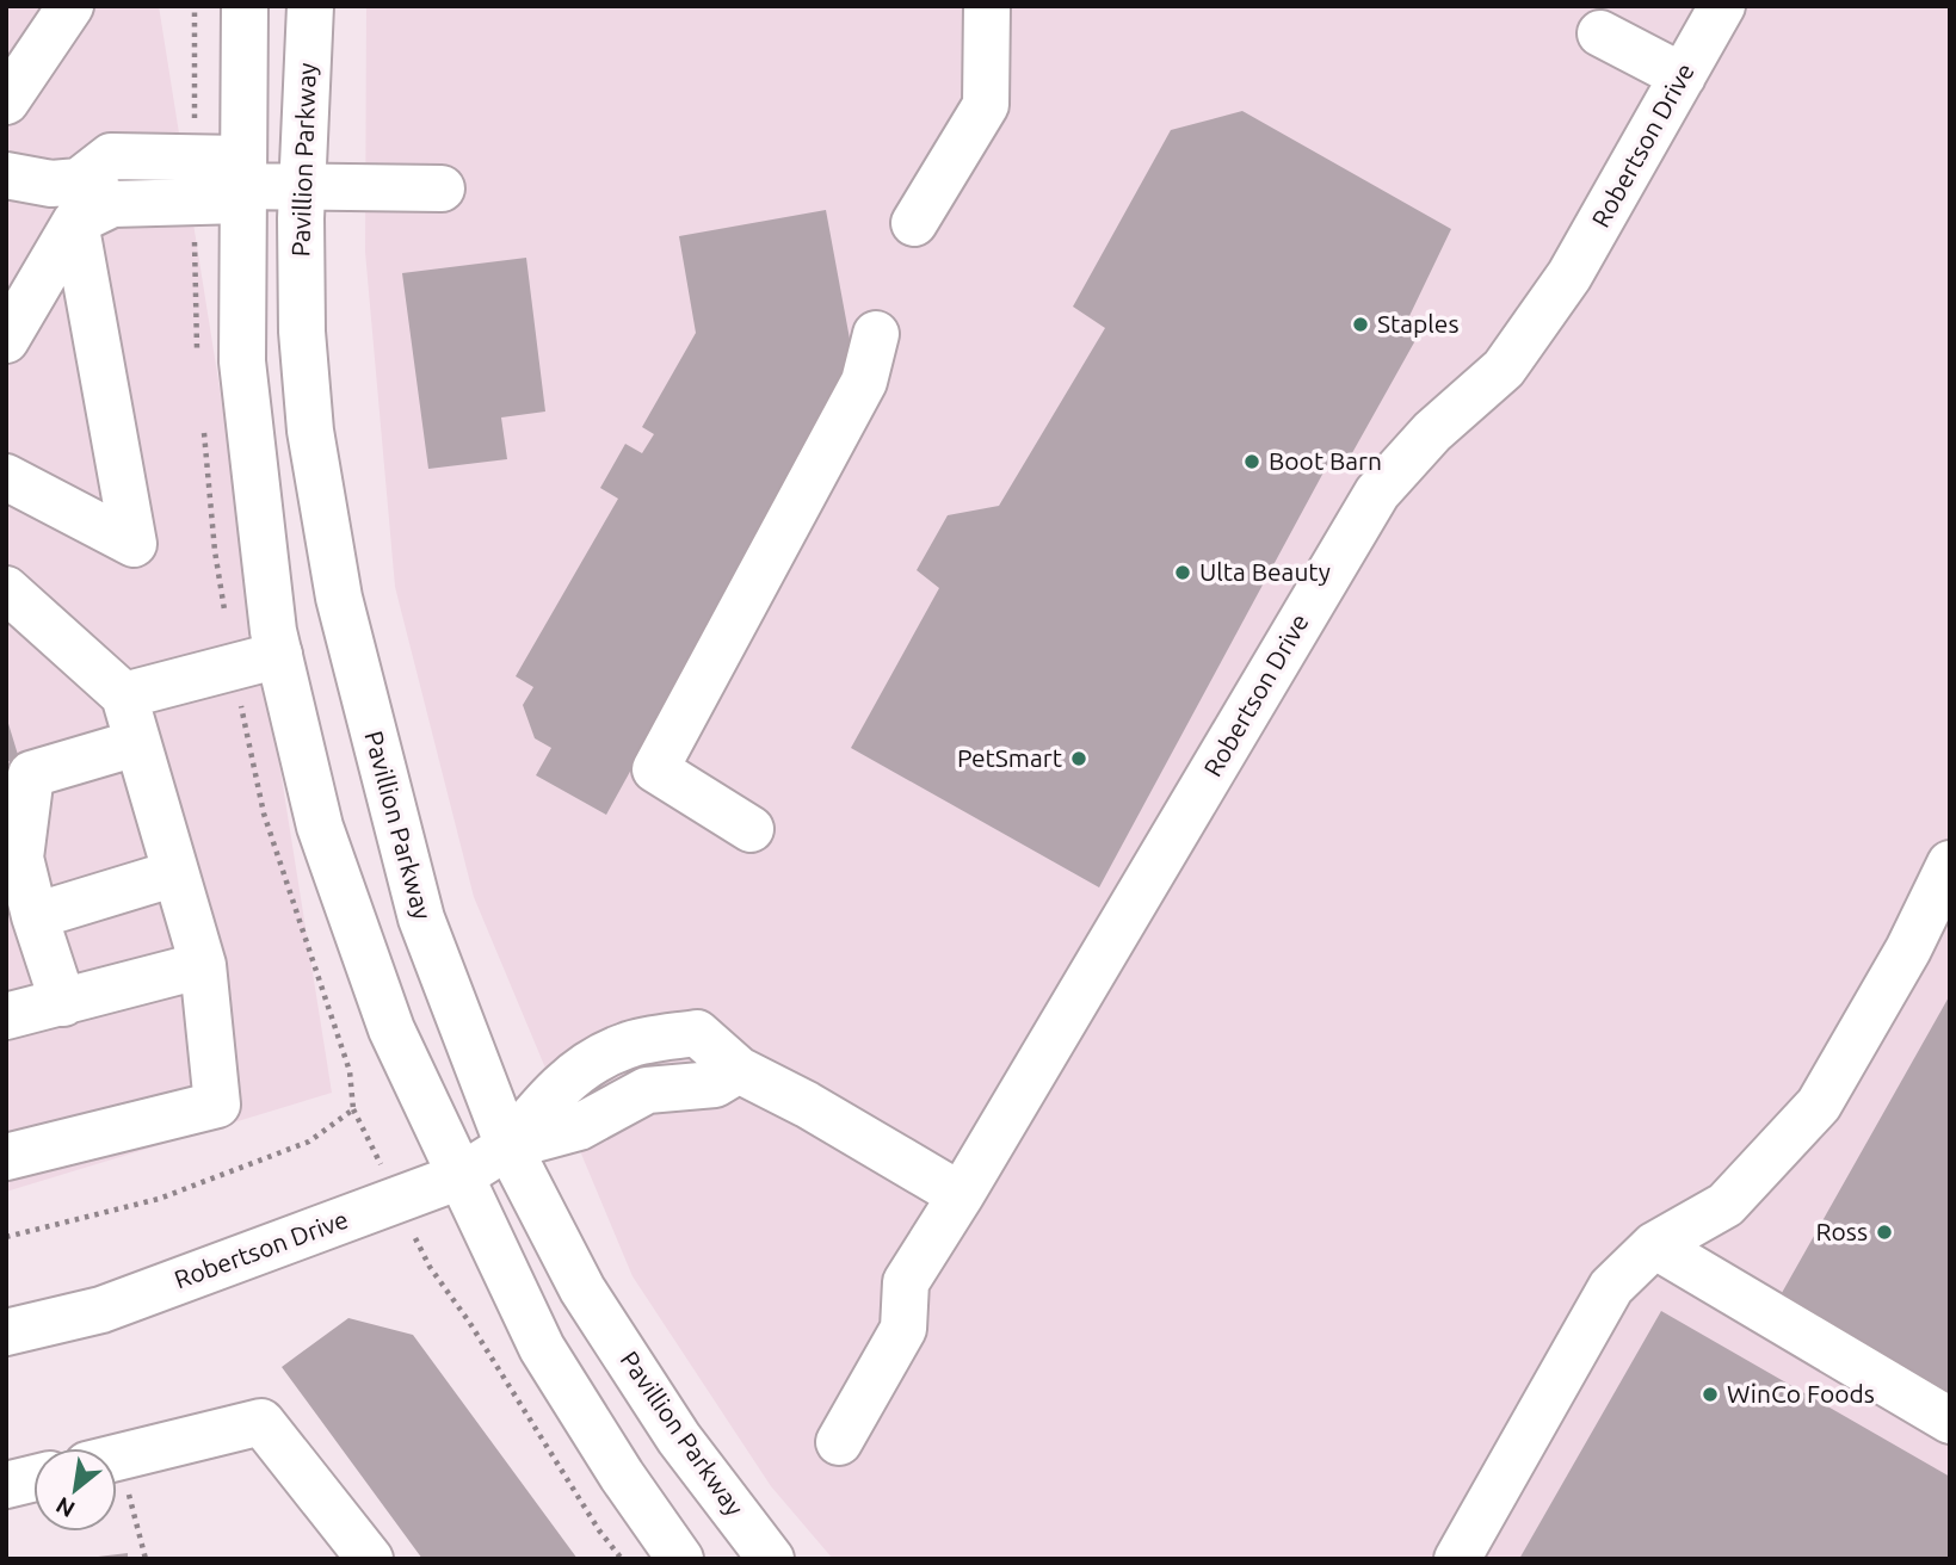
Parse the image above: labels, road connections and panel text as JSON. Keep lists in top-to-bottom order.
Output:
{
  "streets": {
    "main road": ["Robertson Drive", "Pavillion Parkway"]
  },
  "crossings": [
    ["Robertson Drive", "Pavillion Parkway"]
  ],
  "places": [
    "Staples",
    "Boot Barn",
    "Ulta Beauty",
    "PetSmart",
    "Ross",
    "WinCo Foods"
  ],
  "north": "bottom left"
}
